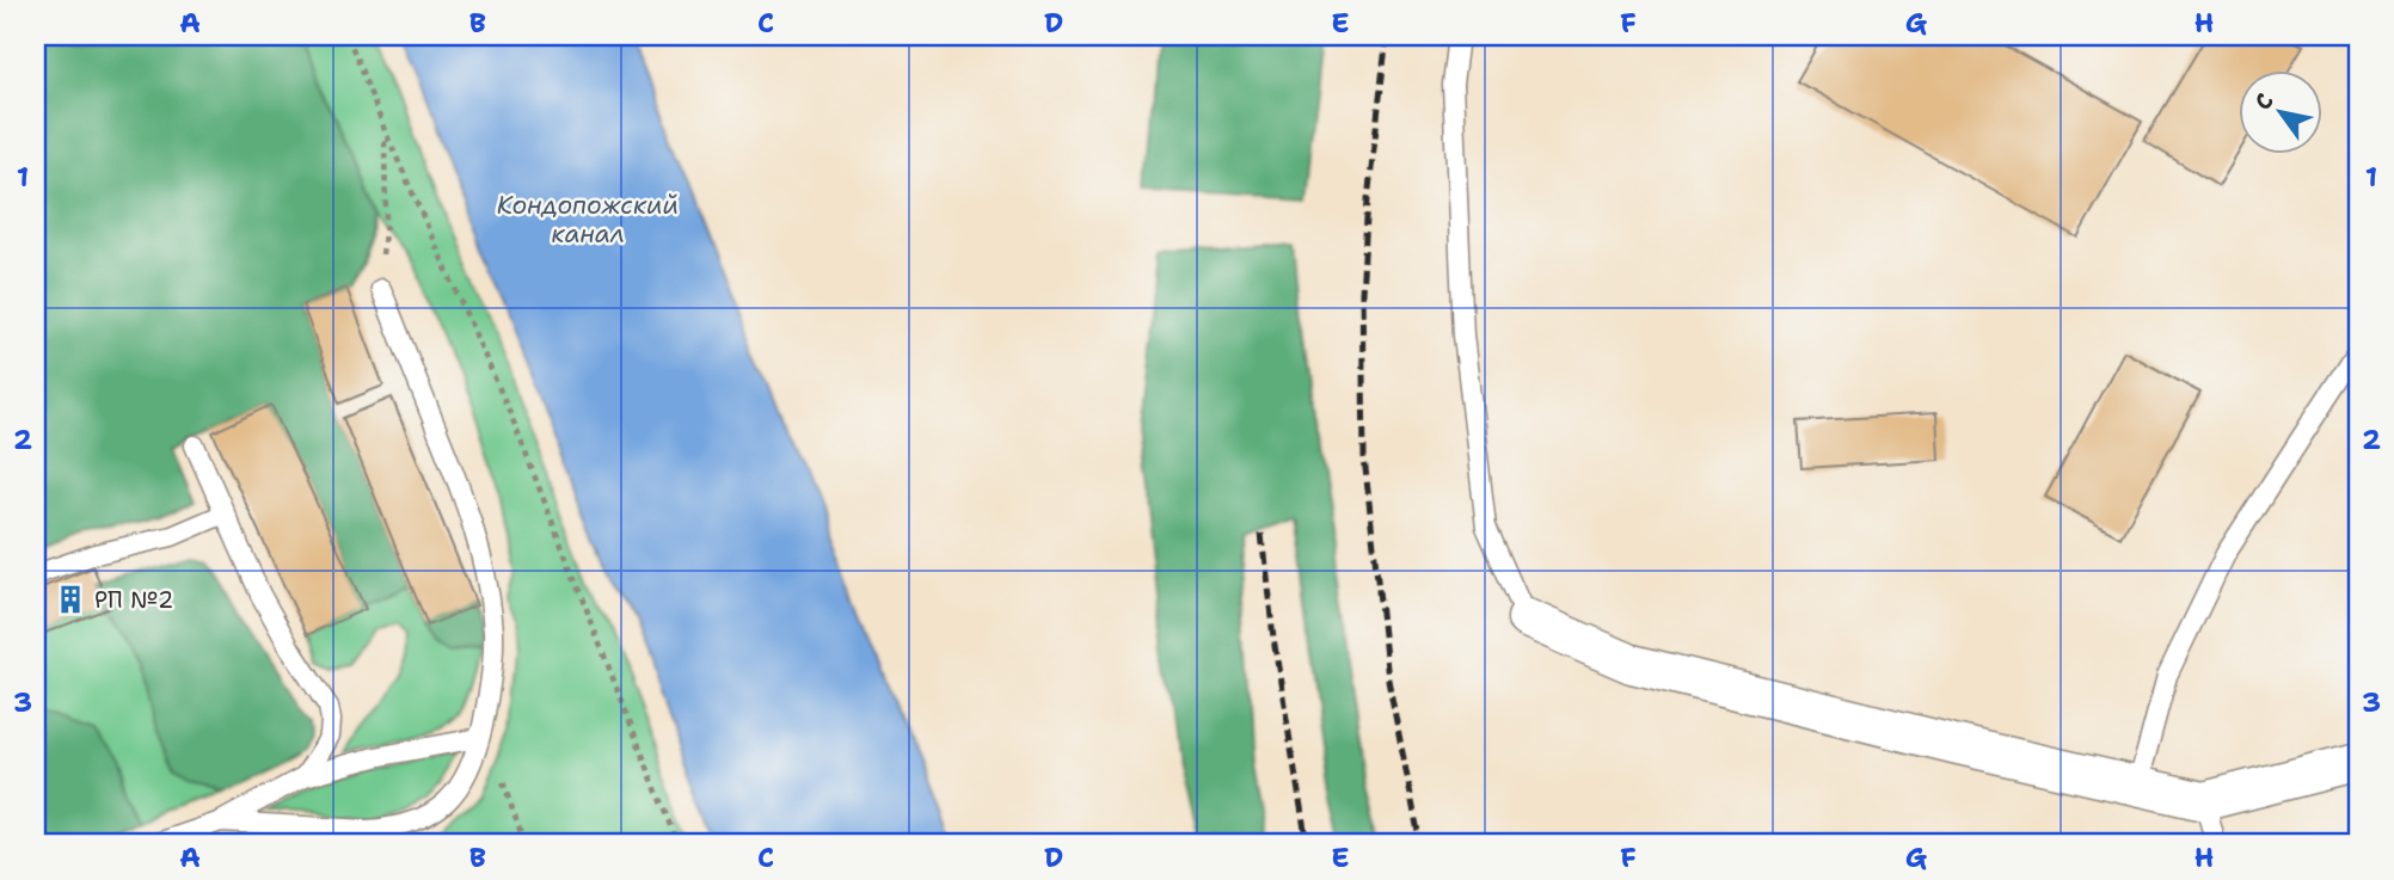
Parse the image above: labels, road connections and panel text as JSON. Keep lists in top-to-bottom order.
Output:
{
  "water": ["Кондопожский канал"],
  "places": {
    "building": ["РП №2"]
  },
  "north": "top left",
  "grid": {
    "columns": [
      "A",
      "B",
      "C",
      "D",
      "E",
      "F",
      "G",
      "H"
    ],
    "rows": ["1", "2", "3"]
  }
}
